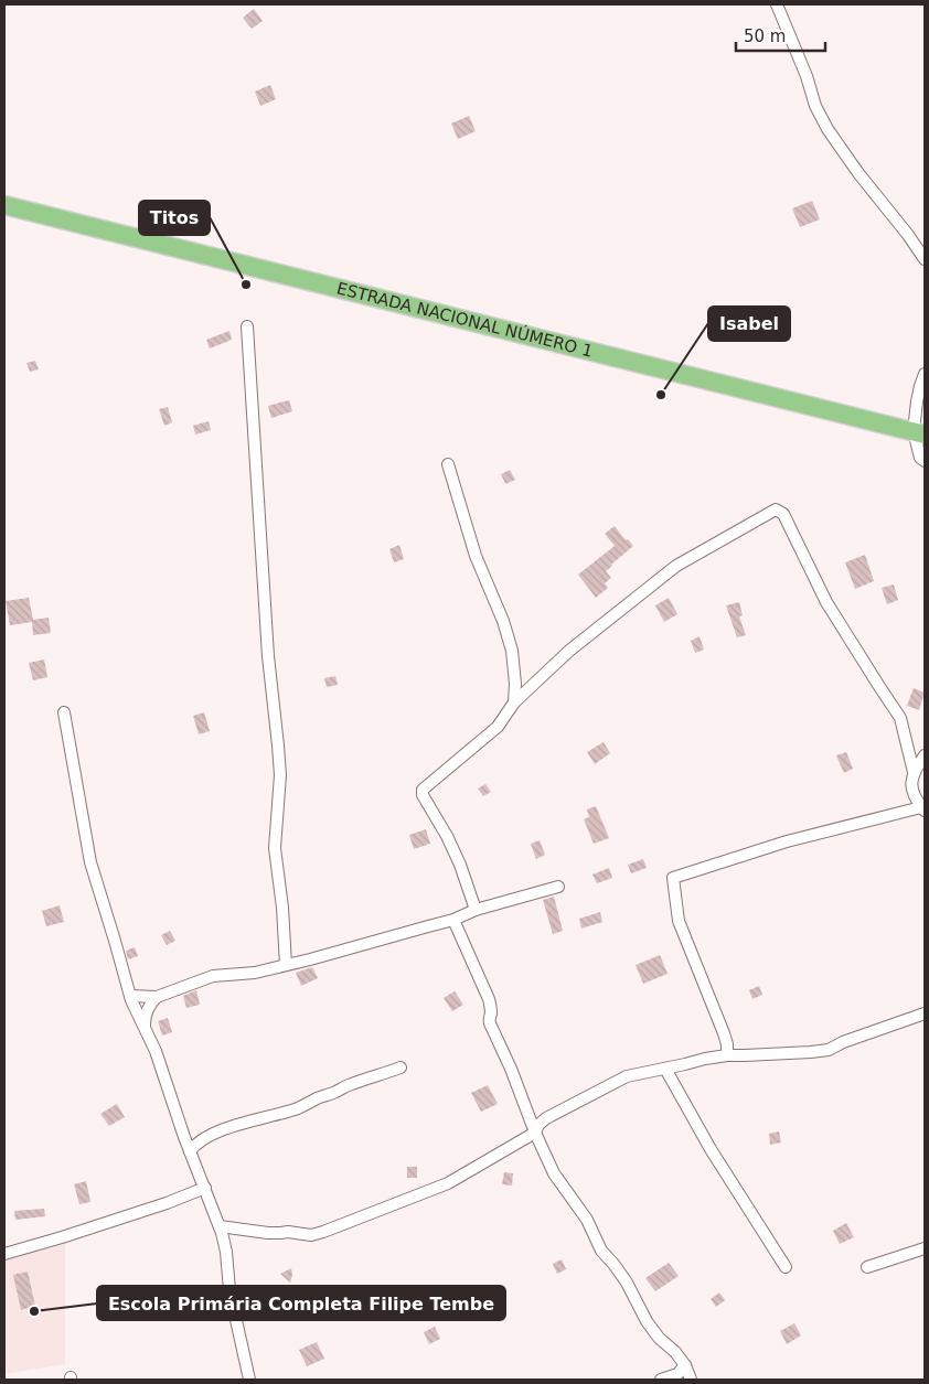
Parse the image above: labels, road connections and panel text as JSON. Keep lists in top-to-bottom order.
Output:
{
  "streets": {
    "highway": ["ESTRADA NACIONAL NÚMERO 1"]
  },
  "places": ["Titos", "Isabel", "Escola Primária Completa Filipe Tembe"],
  "scale_bar": "50 m"
}
